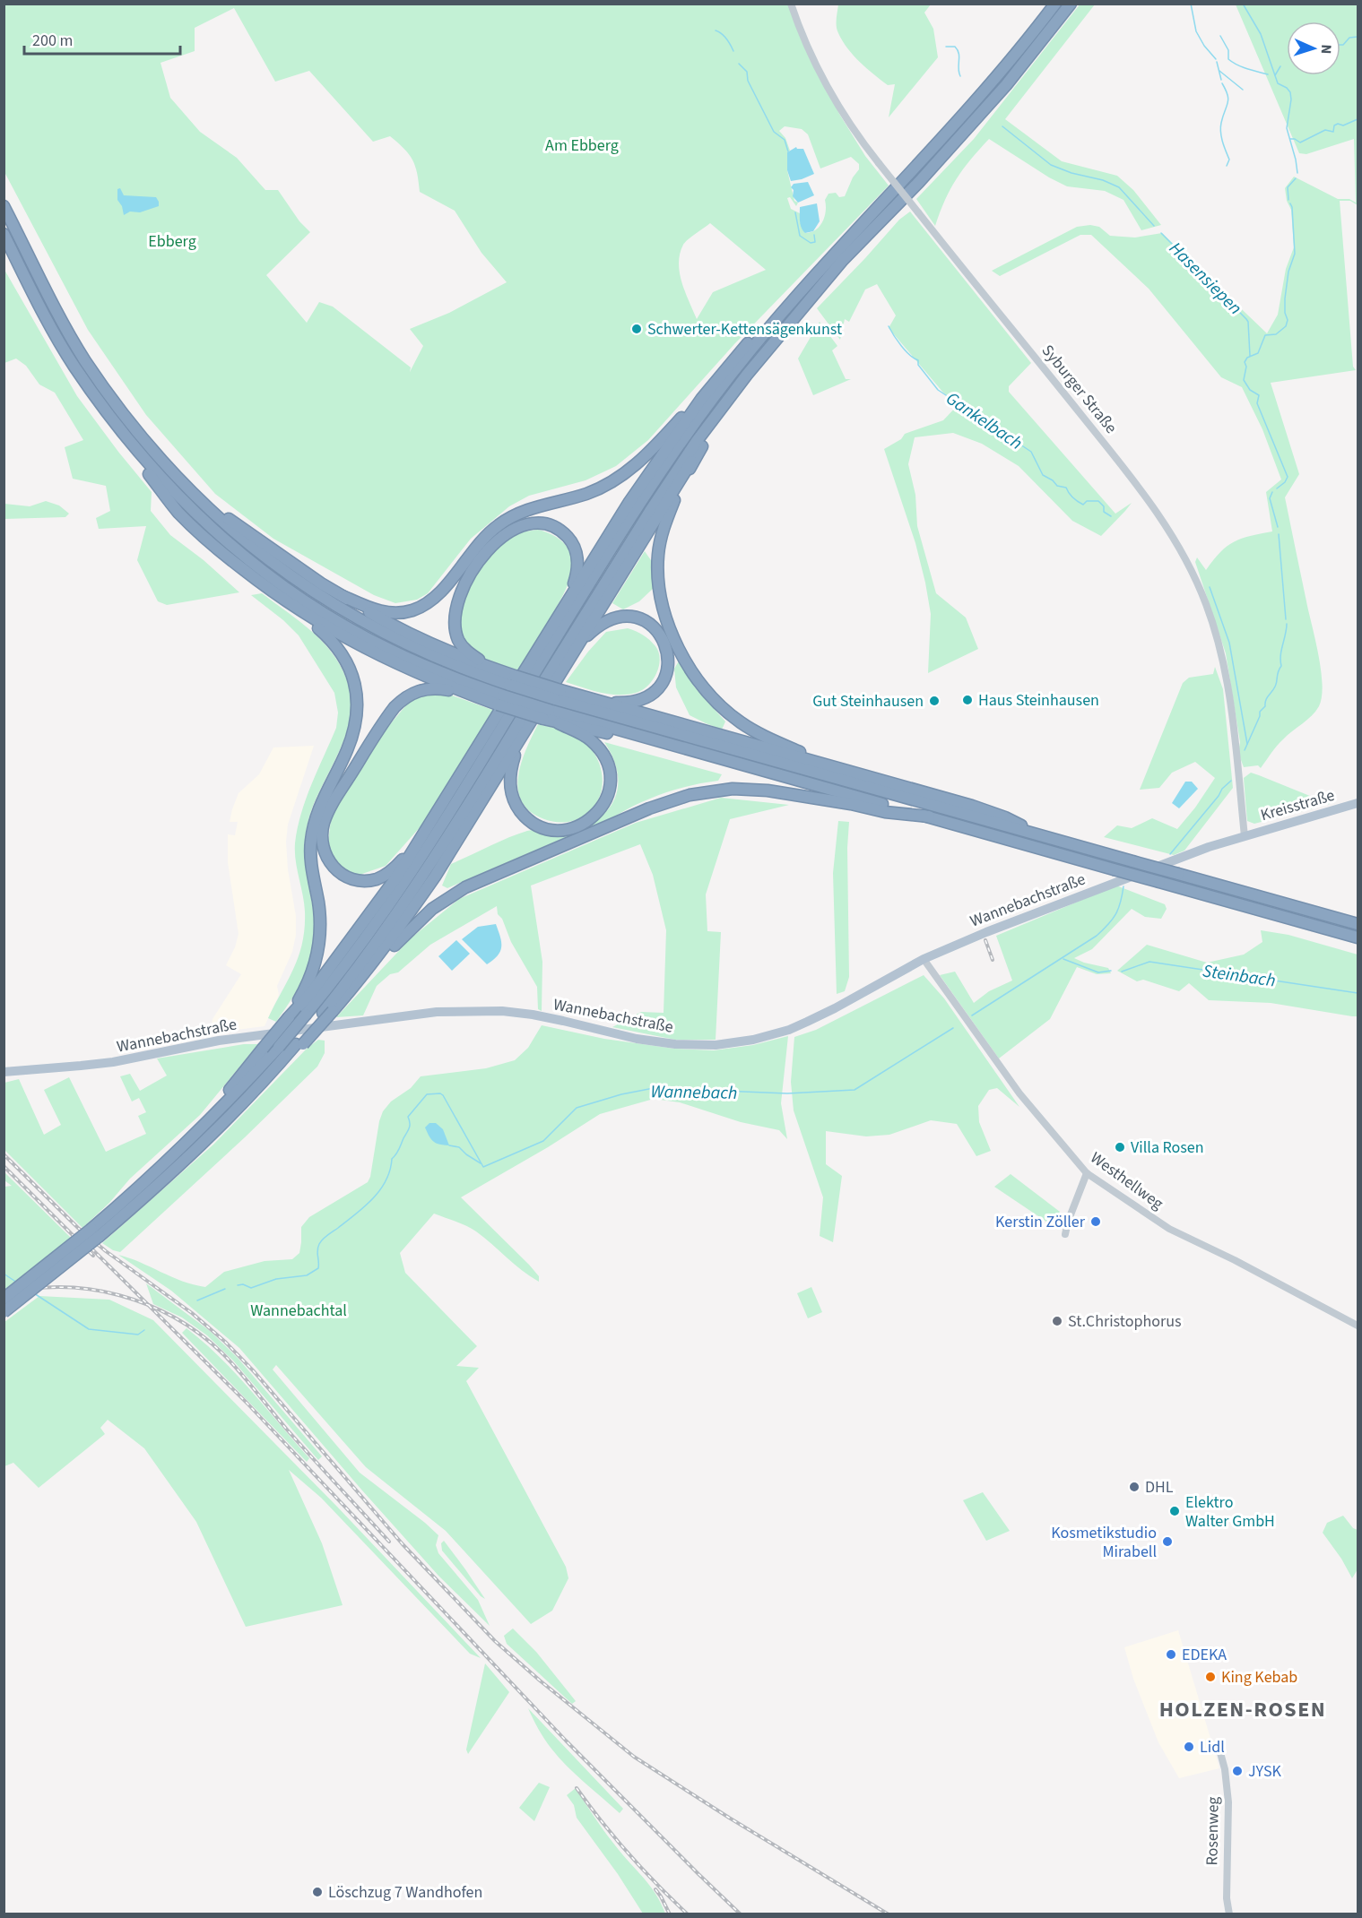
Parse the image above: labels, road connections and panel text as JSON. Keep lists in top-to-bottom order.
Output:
{
  "streets": {
    "main road": ["Kreisstraße", "Wannebachstraße"],
    "street": ["Syburger Straße", "Westhellweg", "Rosenweg"]
  },
  "crossings": [
    ["Syburger Straße", "Kreisstraße"],
    ["Syburger Straße", "Wannebachstraße"],
    ["Kreisstraße", "Wannebachstraße"],
    ["Wannebachstraße", "Westhellweg"]
  ],
  "districts": ["HOLZEN-ROSEN"],
  "water": [
    "Hasensiepen",
    "Gankelbach",
    "Steinbach",
    "Wannebach"
  ],
  "parks": ["Am Ebberg", "Ebberg", "Wannebachtal"],
  "places": [
    "Schwerter-Kettensägenkunst",
    "Haus Steinhausen",
    "Gut Steinhausen",
    "Villa Rosen",
    "Kerstin Zöller",
    "St.Christophorus",
    "DHL",
    "Elektro Walter GmbH",
    "Kosmetikstudio Mirabell",
    "EDEKA",
    "King Kebab",
    "Lidl",
    "JYSK",
    "Löschzug 7 Wandhofen"
  ],
  "scale_bar": "200 m",
  "north": "right"
}
